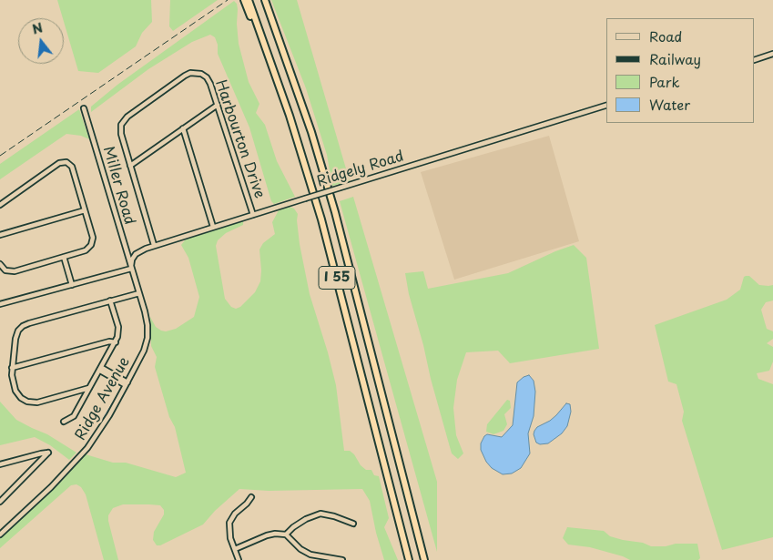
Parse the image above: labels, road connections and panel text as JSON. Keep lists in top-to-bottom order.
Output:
{
  "streets": {
    "highway": ["I 55"],
    "street": [
      "Harbourton Drive",
      "Ridgely Road",
      "Miller Road",
      "Ridge Avenue"
    ]
  },
  "crossings": [
    ["Harbourton Drive", "Ridgely Road"],
    ["Ridgely Road", "Miller Road"],
    ["Ridgely Road", "Ridge Avenue"],
    ["Miller Road", "Ridge Avenue"]
  ],
  "legend": [
    "Road",
    "Railway",
    "Park",
    "Water"
  ],
  "north": "top"
}
